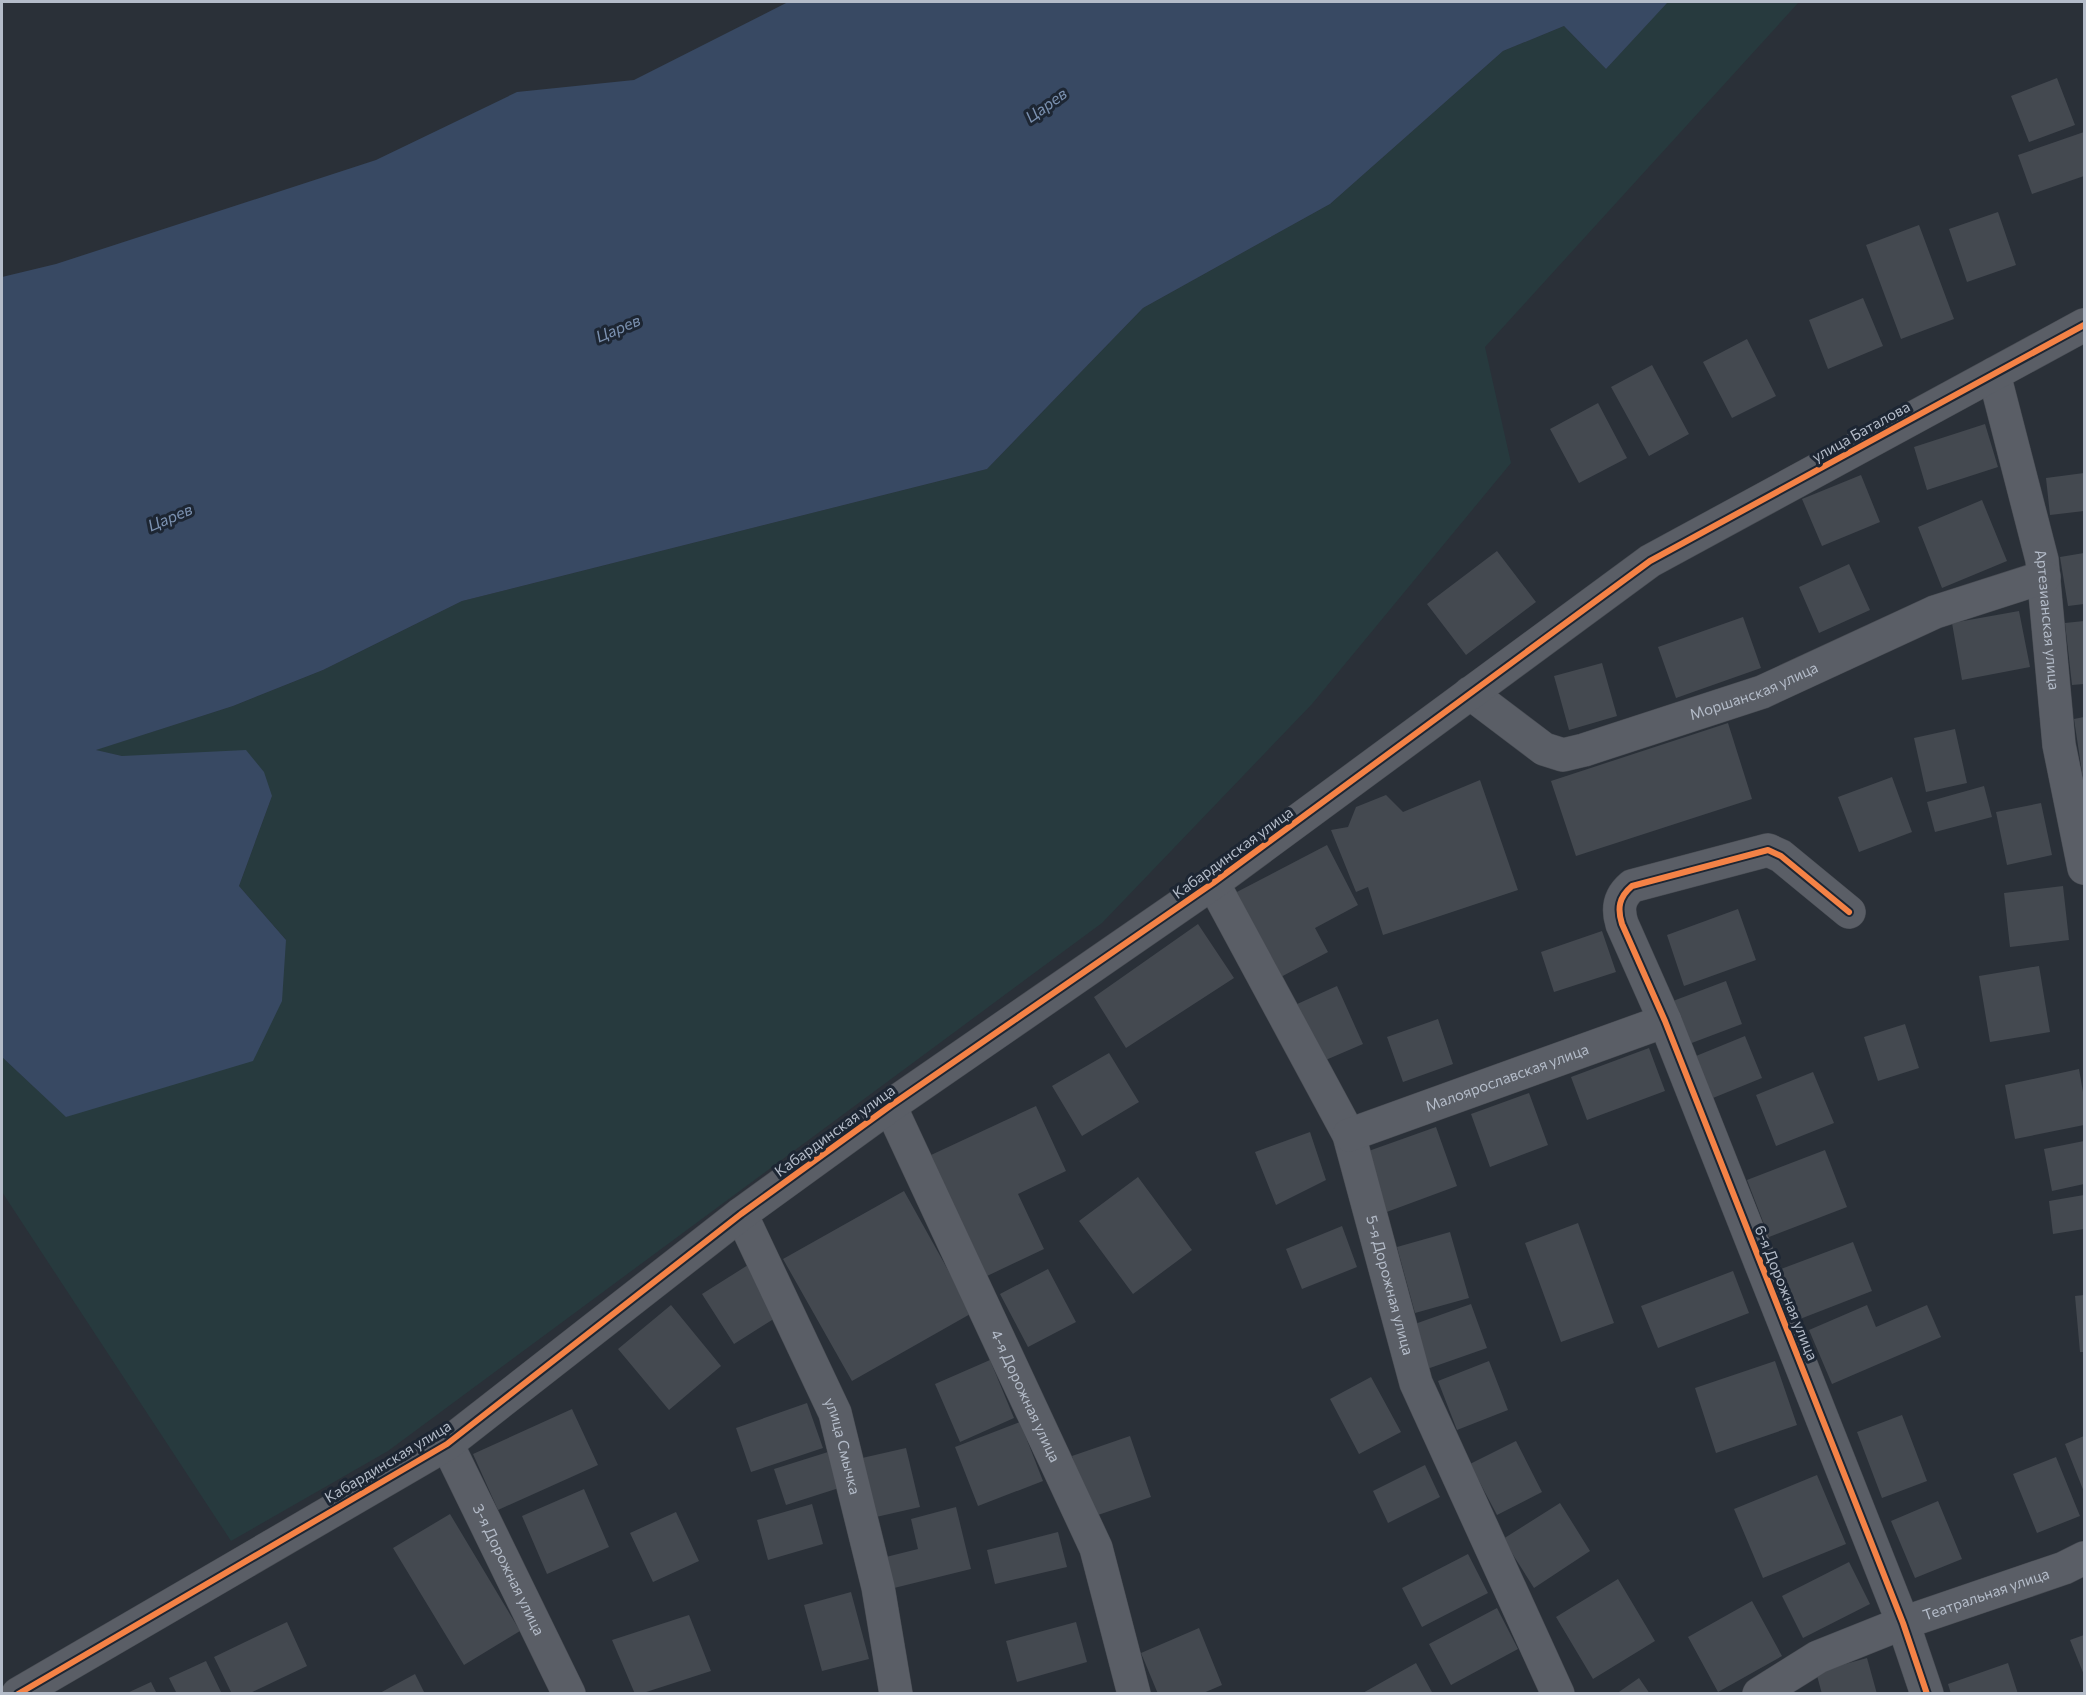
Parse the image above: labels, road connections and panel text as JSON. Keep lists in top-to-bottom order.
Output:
{
  "streets": {
    "street": [
      "улица Баталова",
      "Артезианская улица",
      "Моршанская улица",
      "Кабардинская улица",
      "Малоярославская улица",
      "5-я Дорожная улица",
      "6-я Дорожная улица",
      "4-я Дорожная улица",
      "улица Смычка",
      "3-я Дорожная улица",
      "Театральная улица"
    ]
  },
  "crossings": [
    ["улица Баталова", "Артезианская улица"],
    ["улица Баталова", "Кабардинская улица"],
    ["Артезианская улица", "Моршанская улица"],
    ["Моршанская улица", "Кабардинская улица"],
    ["Кабардинская улица", "5-я Дорожная улица"],
    ["Кабардинская улица", "4-я Дорожная улица"],
    ["Кабардинская улица", "улица Смычка"],
    ["Кабардинская улица", "3-я Дорожная улица"],
    ["Малоярославская улица", "5-я Дорожная улица"],
    ["Малоярославская улица", "6-я Дорожная улица"],
    ["6-я Дорожная улица", "Театральная улица"]
  ],
  "water": ["Царев"]
}
